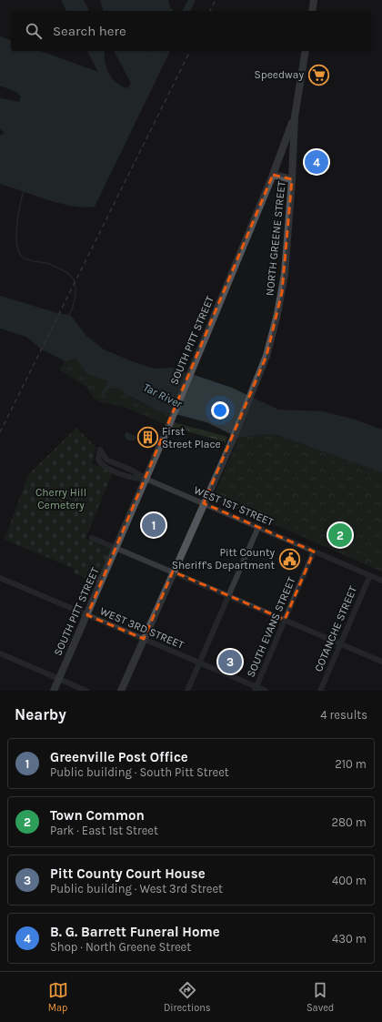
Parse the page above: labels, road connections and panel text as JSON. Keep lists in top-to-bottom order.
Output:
{
  "streets": {
    "main road": ["NORTH GREENE STREET", "SOUTH PITT STREET"],
    "street": [
      "WEST 1ST STREET",
      "SOUTH EVANS STREET",
      "WEST 3RD STREET",
      "COTANCHE STREET"
    ]
  },
  "crossings": [
    ["NORTH GREENE STREET", "SOUTH PITT STREET"],
    ["NORTH GREENE STREET", "WEST 1ST STREET"],
    ["NORTH GREENE STREET", "WEST 3RD STREET"],
    ["SOUTH PITT STREET", "WEST 1ST STREET"],
    ["SOUTH PITT STREET", "WEST 3RD STREET"],
    ["WEST 1ST STREET", "SOUTH EVANS STREET"],
    ["WEST 1ST STREET", "COTANCHE STREET"],
    ["SOUTH EVANS STREET", "WEST 3RD STREET"]
  ],
  "water": ["Tar River"],
  "parks": ["Cherry Hill Cemetery"],
  "places": {
    "supermarket": ["Speedway"],
    "building": ["First Street Place"],
    "public building": ["Pitt County Sheriff's Department"]
  },
  "page": {
    "search": "Search here",
    "pins": [
      "4",
      "1",
      "2",
      "3"
    ],
    "heading": ["Nearby", "4 results"],
    "list": [
      {
        "mark": "1",
        "name": "Greenville Post Office",
        "note": "Public building · South Pitt Street",
        "value": "210 m"
      },
      {
        "mark": "2",
        "name": "Town Common",
        "note": "Park · East 1st Street",
        "value": "280 m"
      },
      {
        "mark": "3",
        "name": "Pitt County Court House",
        "note": "Public building · West 3rd Street",
        "value": "400 m"
      },
      {
        "mark": "4",
        "name": "B. G. Barrett Funeral Home",
        "note": "Shop · North Greene Street",
        "value": "430 m"
      }
    ],
    "nav": ["Map", "Directions", "Saved"]
  }
}
